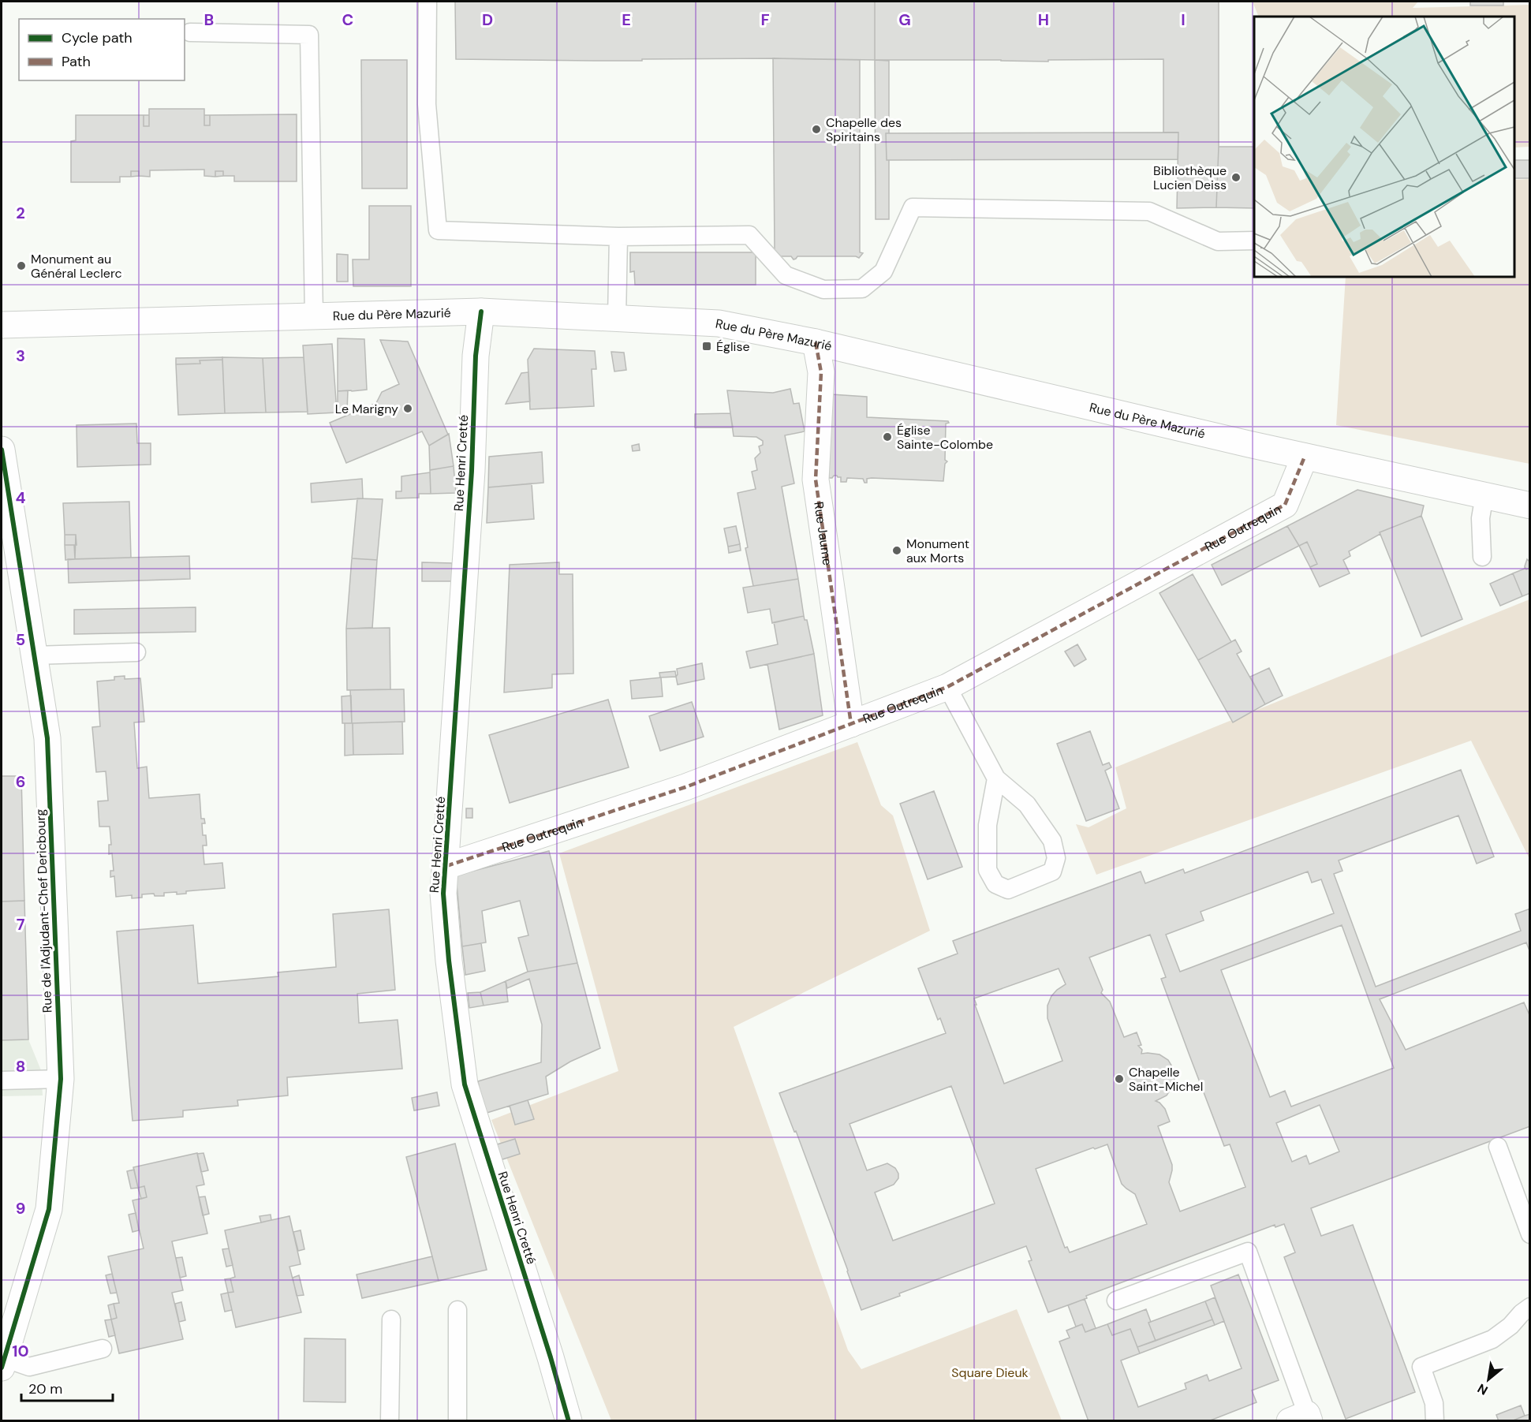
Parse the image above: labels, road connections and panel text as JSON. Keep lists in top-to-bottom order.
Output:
{
  "streets": {
    "street": [
      "Rue du Père Mazurié",
      "Rue Henri Cretté",
      "Rue Outrequin",
      "Rue Jaume",
      "Rue de l'Adjudant-Chef Dericbourg"
    ]
  },
  "crossings": [
    ["Rue du Père Mazurié", "Rue Henri Cretté"],
    ["Rue du Père Mazurié", "Rue Outrequin"],
    ["Rue du Père Mazurié", "Rue Jaume"],
    ["Rue Henri Cretté", "Rue Outrequin"],
    ["Rue Outrequin", "Rue Jaume"]
  ],
  "parks": ["Square Dieuk"],
  "places": {
    "other": [
      "Chapelle des Spiritains",
      "Bibliothèque Lucien Deiss",
      "Monument au Général Leclerc",
      "Le Marigny",
      "Église Sainte-Colombe",
      "Monument aux Morts",
      "Chapelle Saint-Michel"
    ],
    "transit": ["Église"]
  },
  "legend": ["Cycle path", "Path"],
  "scale_bar": "20 m",
  "north": "bottom left",
  "grid": {
    "columns": [
      "B",
      "C",
      "D",
      "E",
      "F",
      "G",
      "H",
      "I"
    ],
    "rows": [
      "2",
      "3",
      "4",
      "5",
      "6",
      "7",
      "8",
      "9",
      "10"
    ]
  }
}
